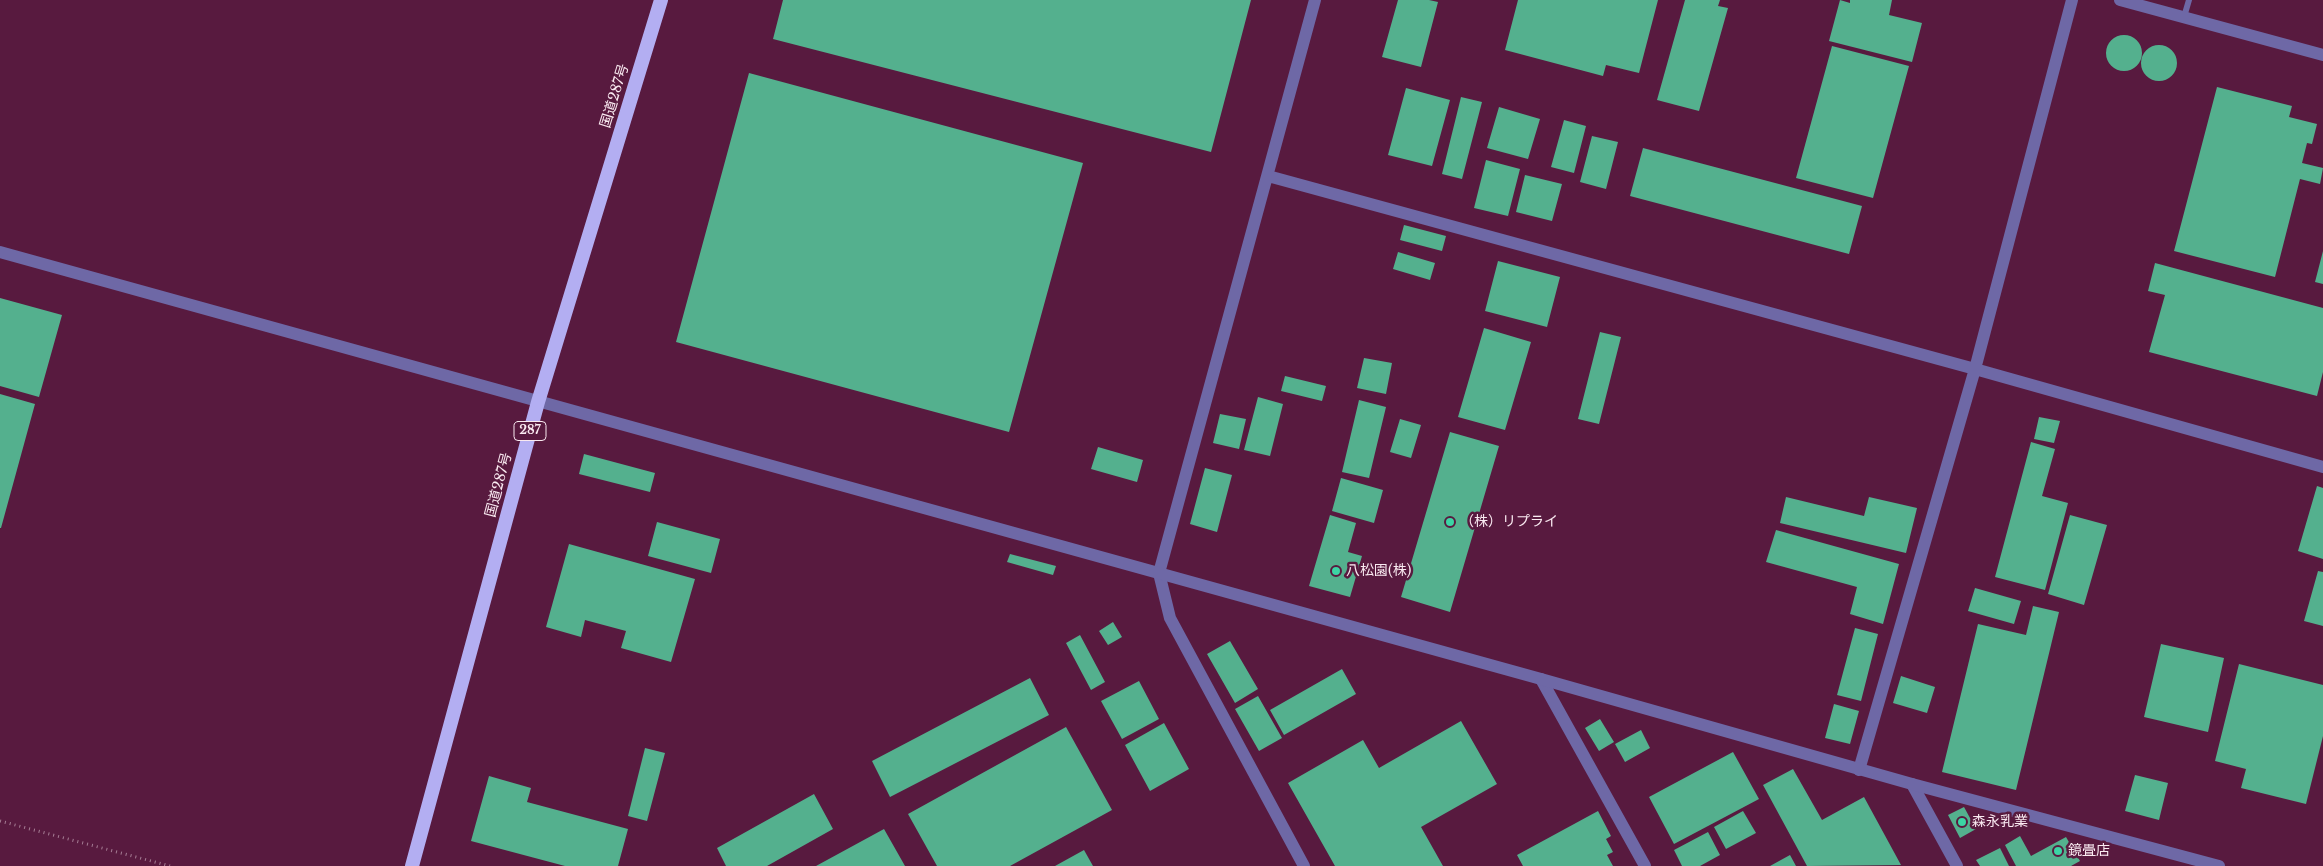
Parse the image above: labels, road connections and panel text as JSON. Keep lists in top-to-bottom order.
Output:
{
  "streets": {
    "highway": ["国道287号", "287"]
  },
  "places": [
    "（株）リプライ",
    "八松園(株)",
    "森永乳業",
    "鏡畳店"
  ]
}
